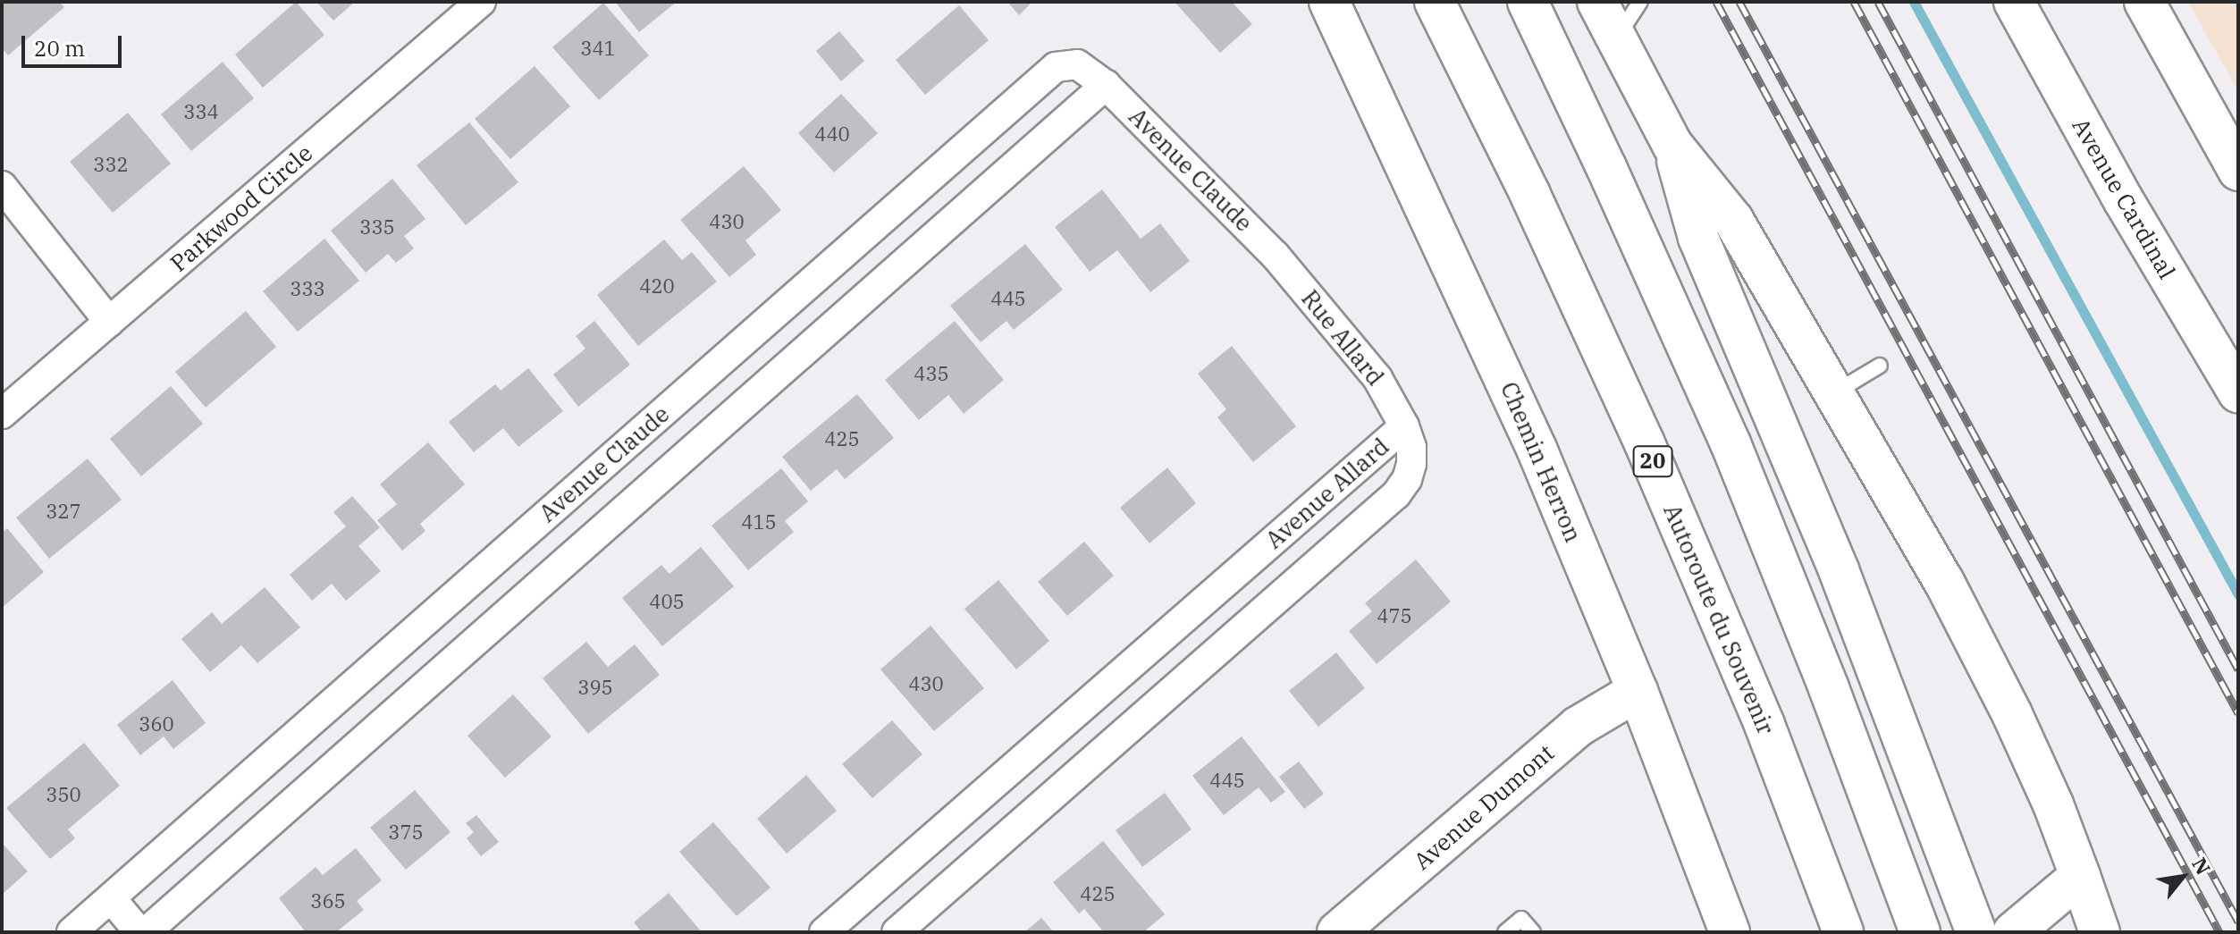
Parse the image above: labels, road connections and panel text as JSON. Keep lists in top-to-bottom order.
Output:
{
  "streets": {
    "main road": [
      "Avenue Cardinal",
      "20",
      "Chemin Herron",
      "Autoroute du Souvenir",
      "Avenue Dumont"
    ],
    "street": [
      "Avenue Claude",
      "Parkwood Circle",
      "Rue Allard",
      "Avenue Allard"
    ]
  },
  "crossings": [
    ["Avenue Claude", "Rue Allard"],
    ["Rue Allard", "Avenue Allard"],
    ["Chemin Herron", "Avenue Dumont"]
  ],
  "house_numbers": [
    "341",
    "334",
    "440",
    "332",
    "430",
    "335",
    "420",
    "333",
    "445",
    "435",
    "425",
    "327",
    "415",
    "405",
    "475",
    "430",
    "395",
    "360",
    "445",
    "350",
    "375",
    "425",
    "365"
  ],
  "scale_bar": "20 m",
  "north": "top right"
}
